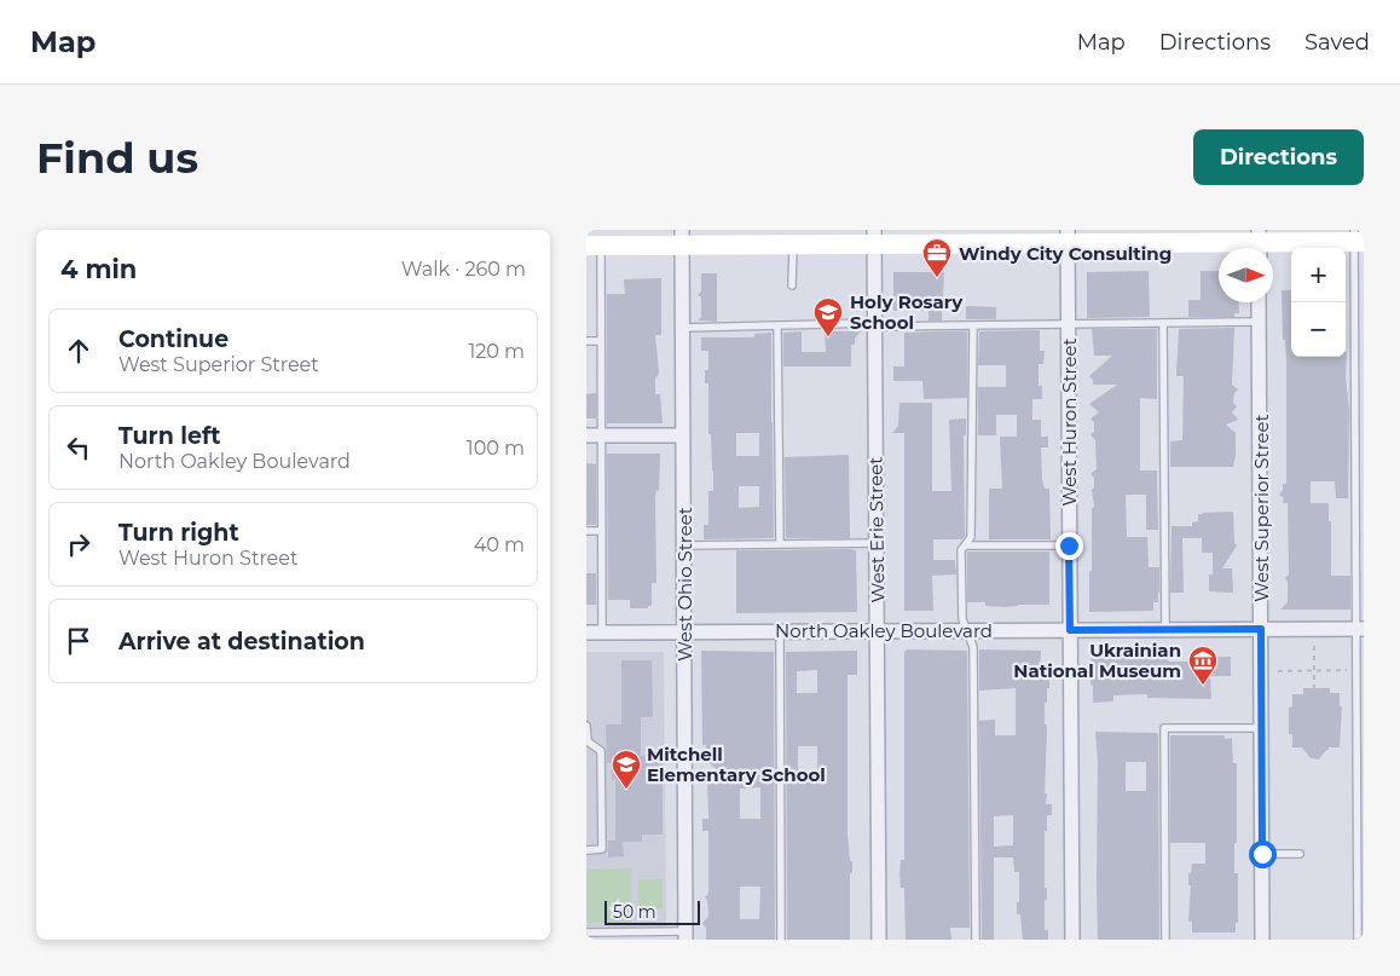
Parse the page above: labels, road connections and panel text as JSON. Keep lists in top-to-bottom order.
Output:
{
  "streets": {
    "street": [
      "West Huron Street",
      "West Superior Street",
      "West Erie Street",
      "West Ohio Street",
      "North Oakley Boulevard"
    ]
  },
  "crossings": [
    ["West Huron Street", "North Oakley Boulevard"],
    ["West Superior Street", "North Oakley Boulevard"],
    ["West Erie Street", "North Oakley Boulevard"],
    ["West Ohio Street", "North Oakley Boulevard"]
  ],
  "places": {
    "office": ["Windy City Consulting"],
    "school or university": ["Holy Rosary School", "Mitchell Elementary School"],
    "museum": ["Ukrainian National Museum"]
  },
  "scale_bar": "50 m",
  "north": "right",
  "page": {
    "header": "Map",
    "nav": ["Map", "Directions", "Saved"],
    "buttons": "Directions",
    "title": "Find us",
    "heading": ["4 min", "Walk · 260 m"],
    "map_buttons": ["+", "−"],
    "list": [
      ["Continue", "West Superior Street", "120 m"],
      ["Turn left", "North Oakley Boulevard", "100 m"],
      ["Turn right", "West Huron Street", "40 m"],
      "Arrive at destination"
    ],
    "scale": "50 m"
  }
}
